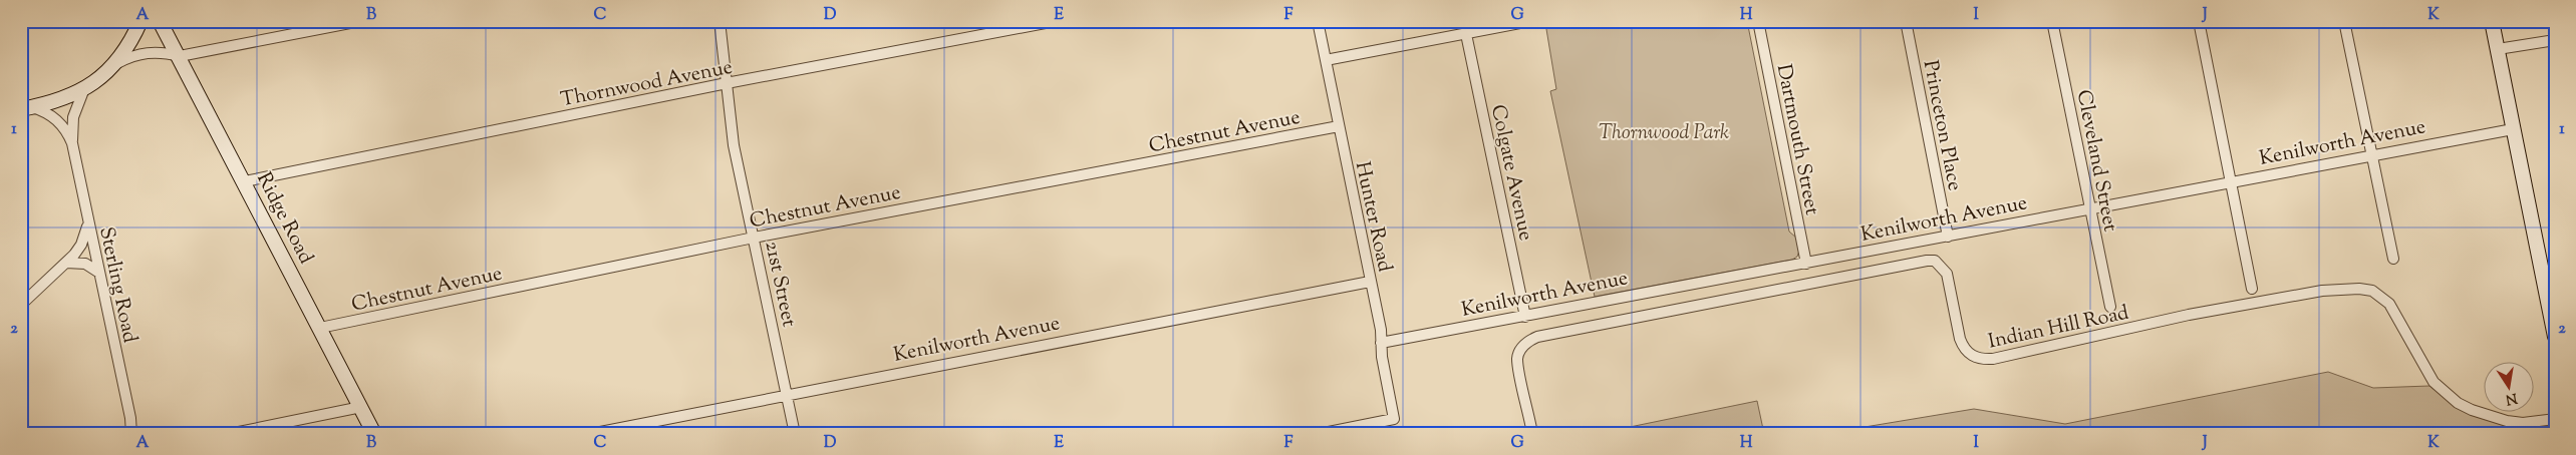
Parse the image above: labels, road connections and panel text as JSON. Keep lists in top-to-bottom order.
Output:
{
  "streets": {
    "street": [
      "Thornwood Avenue",
      "Princeton Place",
      "Chestnut Avenue",
      "Dartmouth Street",
      "Kenilworth Avenue",
      "Cleveland Street",
      "Colgate Avenue",
      "Hunter Road",
      "Ridge Road",
      "21st Street",
      "Sterling Road",
      "Indian Hill Road"
    ]
  },
  "crossings": [
    ["Thornwood Avenue", "Ridge Road"],
    ["Thornwood Avenue", "21st Street"],
    ["Princeton Place", "Kenilworth Avenue"],
    ["Chestnut Avenue", "Hunter Road"],
    ["Chestnut Avenue", "Ridge Road"],
    ["Chestnut Avenue", "21st Street"],
    ["Dartmouth Street", "Kenilworth Avenue"],
    ["Kenilworth Avenue", "Cleveland Street"],
    ["Kenilworth Avenue", "Colgate Avenue"],
    ["Kenilworth Avenue", "Hunter Road"],
    ["Kenilworth Avenue", "21st Street"]
  ],
  "parks": ["Thornwood Park"],
  "north": "bottom",
  "grid": {
    "columns": [
      "A",
      "B",
      "C",
      "D",
      "E",
      "F",
      "G",
      "H",
      "I",
      "J",
      "K"
    ],
    "rows": ["1", "2"]
  }
}
